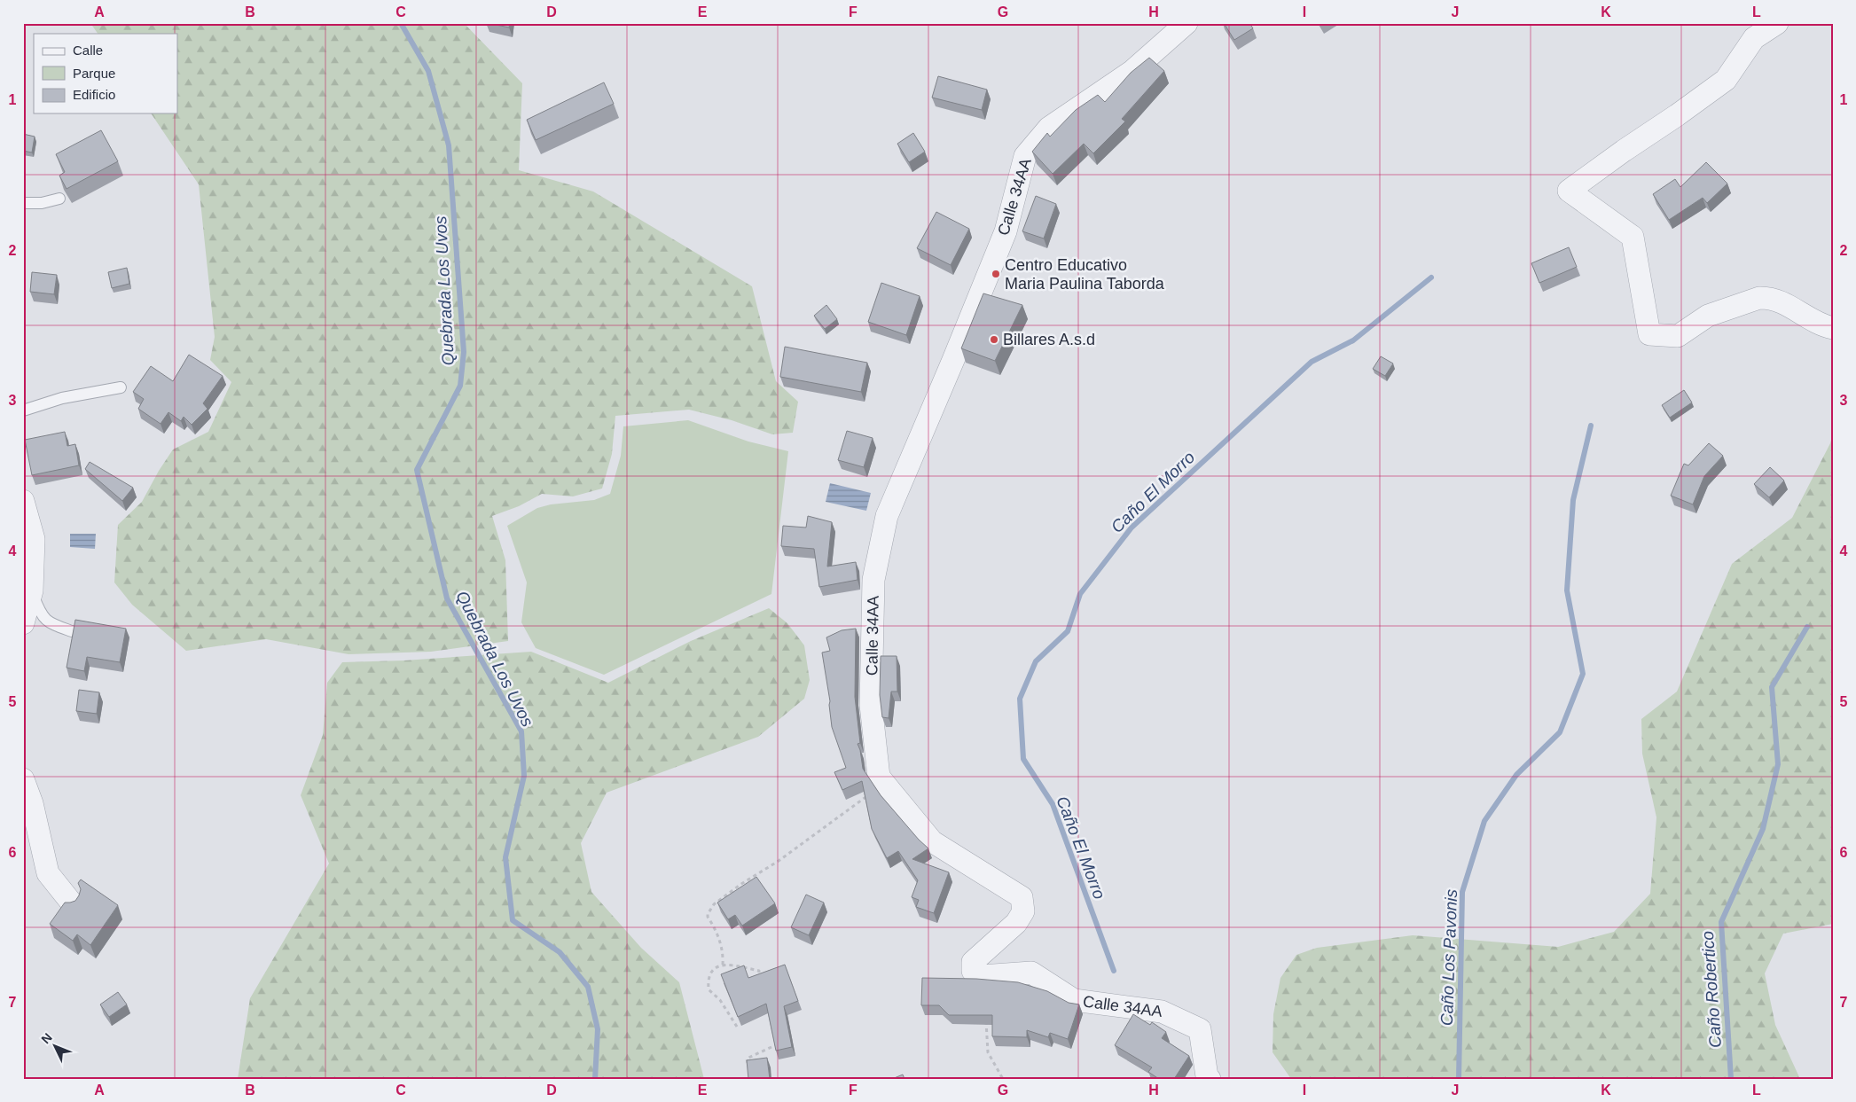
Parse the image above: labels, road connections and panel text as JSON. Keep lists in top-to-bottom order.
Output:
{
  "streets": {
    "street": ["Calle 34AA"]
  },
  "water": [
    "Quebrada Los Uvos",
    "Caño El Morro",
    "Caño Los Pavonis",
    "Caño Robertico"
  ],
  "places": ["Centro Educativo Maria Paulina Taborda", "Billares A.s.d"],
  "legend": ["Calle", "Parque", "Edificio"],
  "north": "top left",
  "grid": {
    "columns": [
      "A",
      "B",
      "C",
      "D",
      "E",
      "F",
      "G",
      "H",
      "I",
      "J",
      "K",
      "L"
    ],
    "rows": [
      "1",
      "2",
      "3",
      "4",
      "5",
      "6",
      "7"
    ]
  }
}
